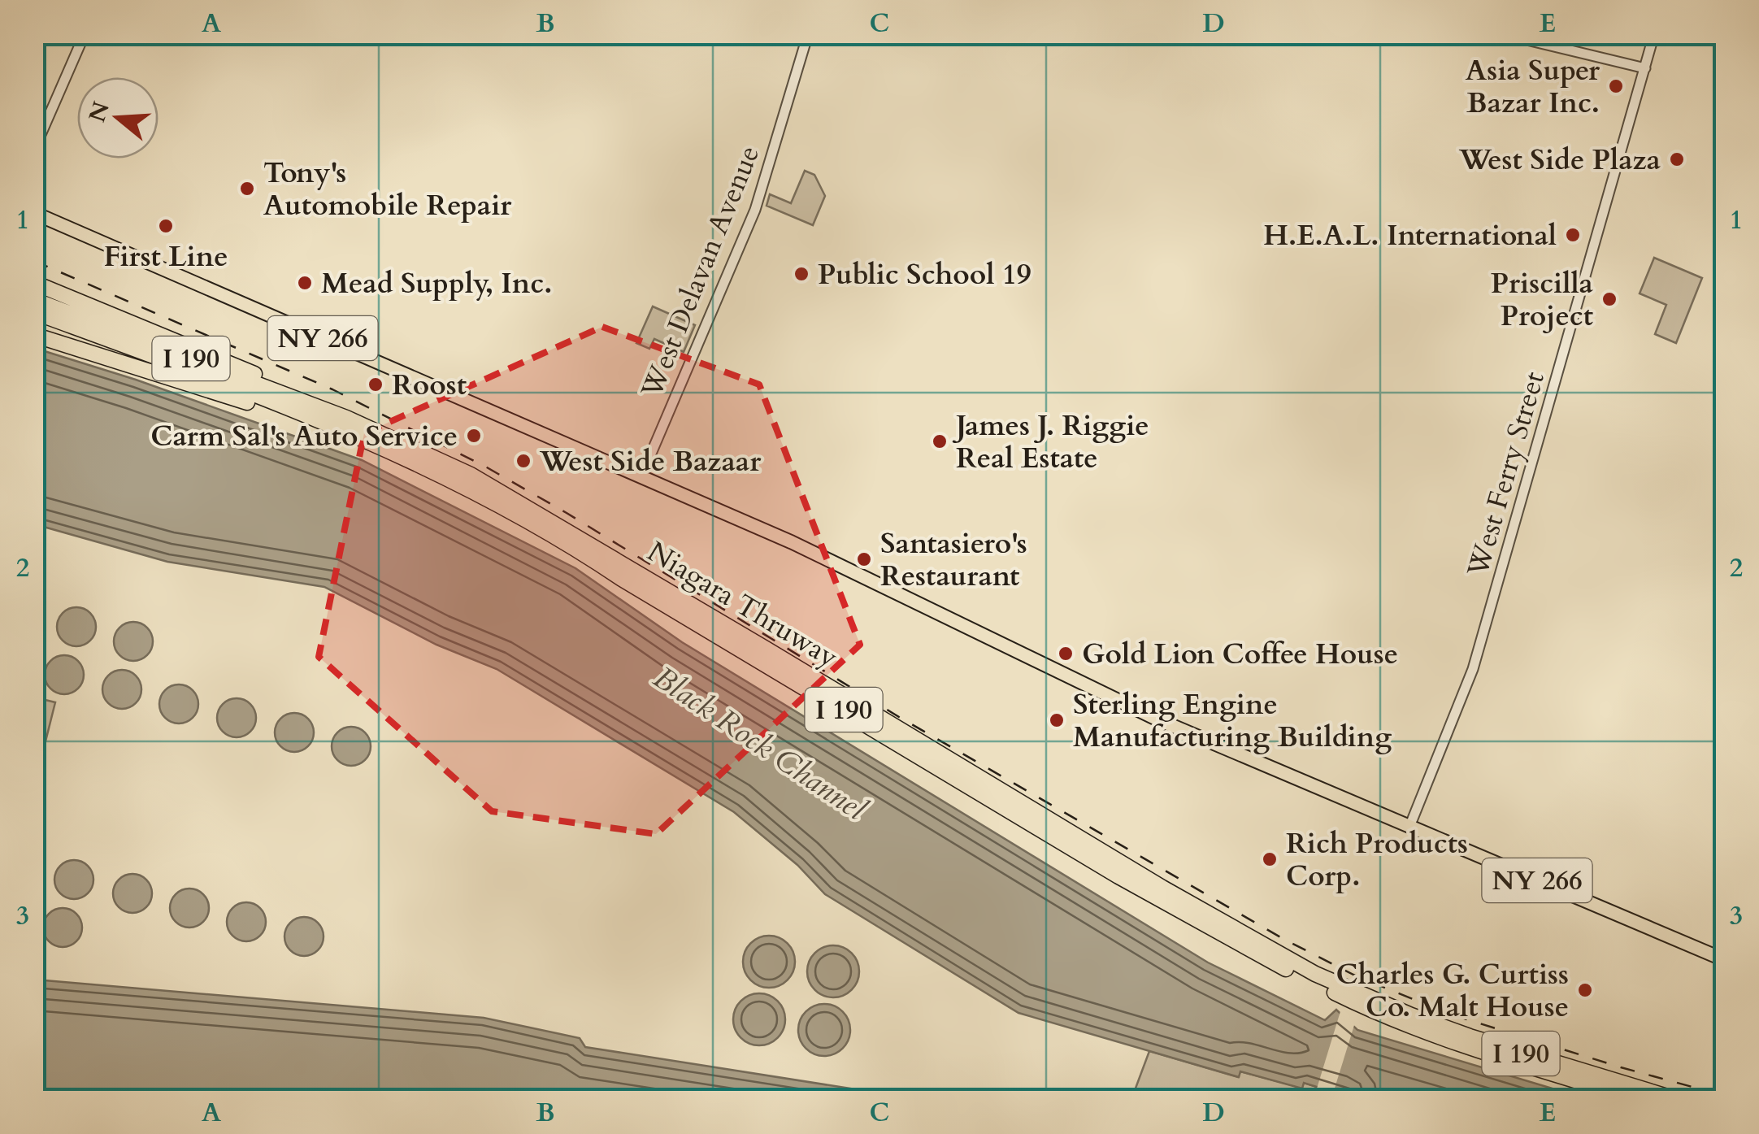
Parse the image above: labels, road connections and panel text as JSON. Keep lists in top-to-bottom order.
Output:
{
  "streets": {
    "highway": ["I 190", "Niagara Thruway"],
    "main road": ["NY 266"],
    "street": ["West Delavan Avenue", "West Ferry Street"]
  },
  "crossings": [
    ["West Delavan Avenue", "NY 266"],
    ["NY 266", "West Ferry Street"]
  ],
  "water": ["Black Rock Channel"],
  "places": [
    "Asia Super Bazar Inc.",
    "West Side Plaza",
    "Tony's Automobile Repair",
    "First Line",
    "H.E.A.L. International",
    "Public School 19",
    "Mead Supply, Inc.",
    "Priscilla Project",
    "Roost",
    "Carm Sal's Auto Service",
    "James J. Riggie Real Estate",
    "West Side Bazaar",
    "Santasiero's Restaurant",
    "Gold Lion Coffee House",
    "Sterling Engine Manufacturing Building",
    "Rich Products Corp.",
    "Charles G. Curtiss Co. Malt House"
  ],
  "north": "left",
  "grid": {
    "columns": [
      "A",
      "B",
      "C",
      "D",
      "E"
    ],
    "rows": ["1", "2", "3"]
  }
}
